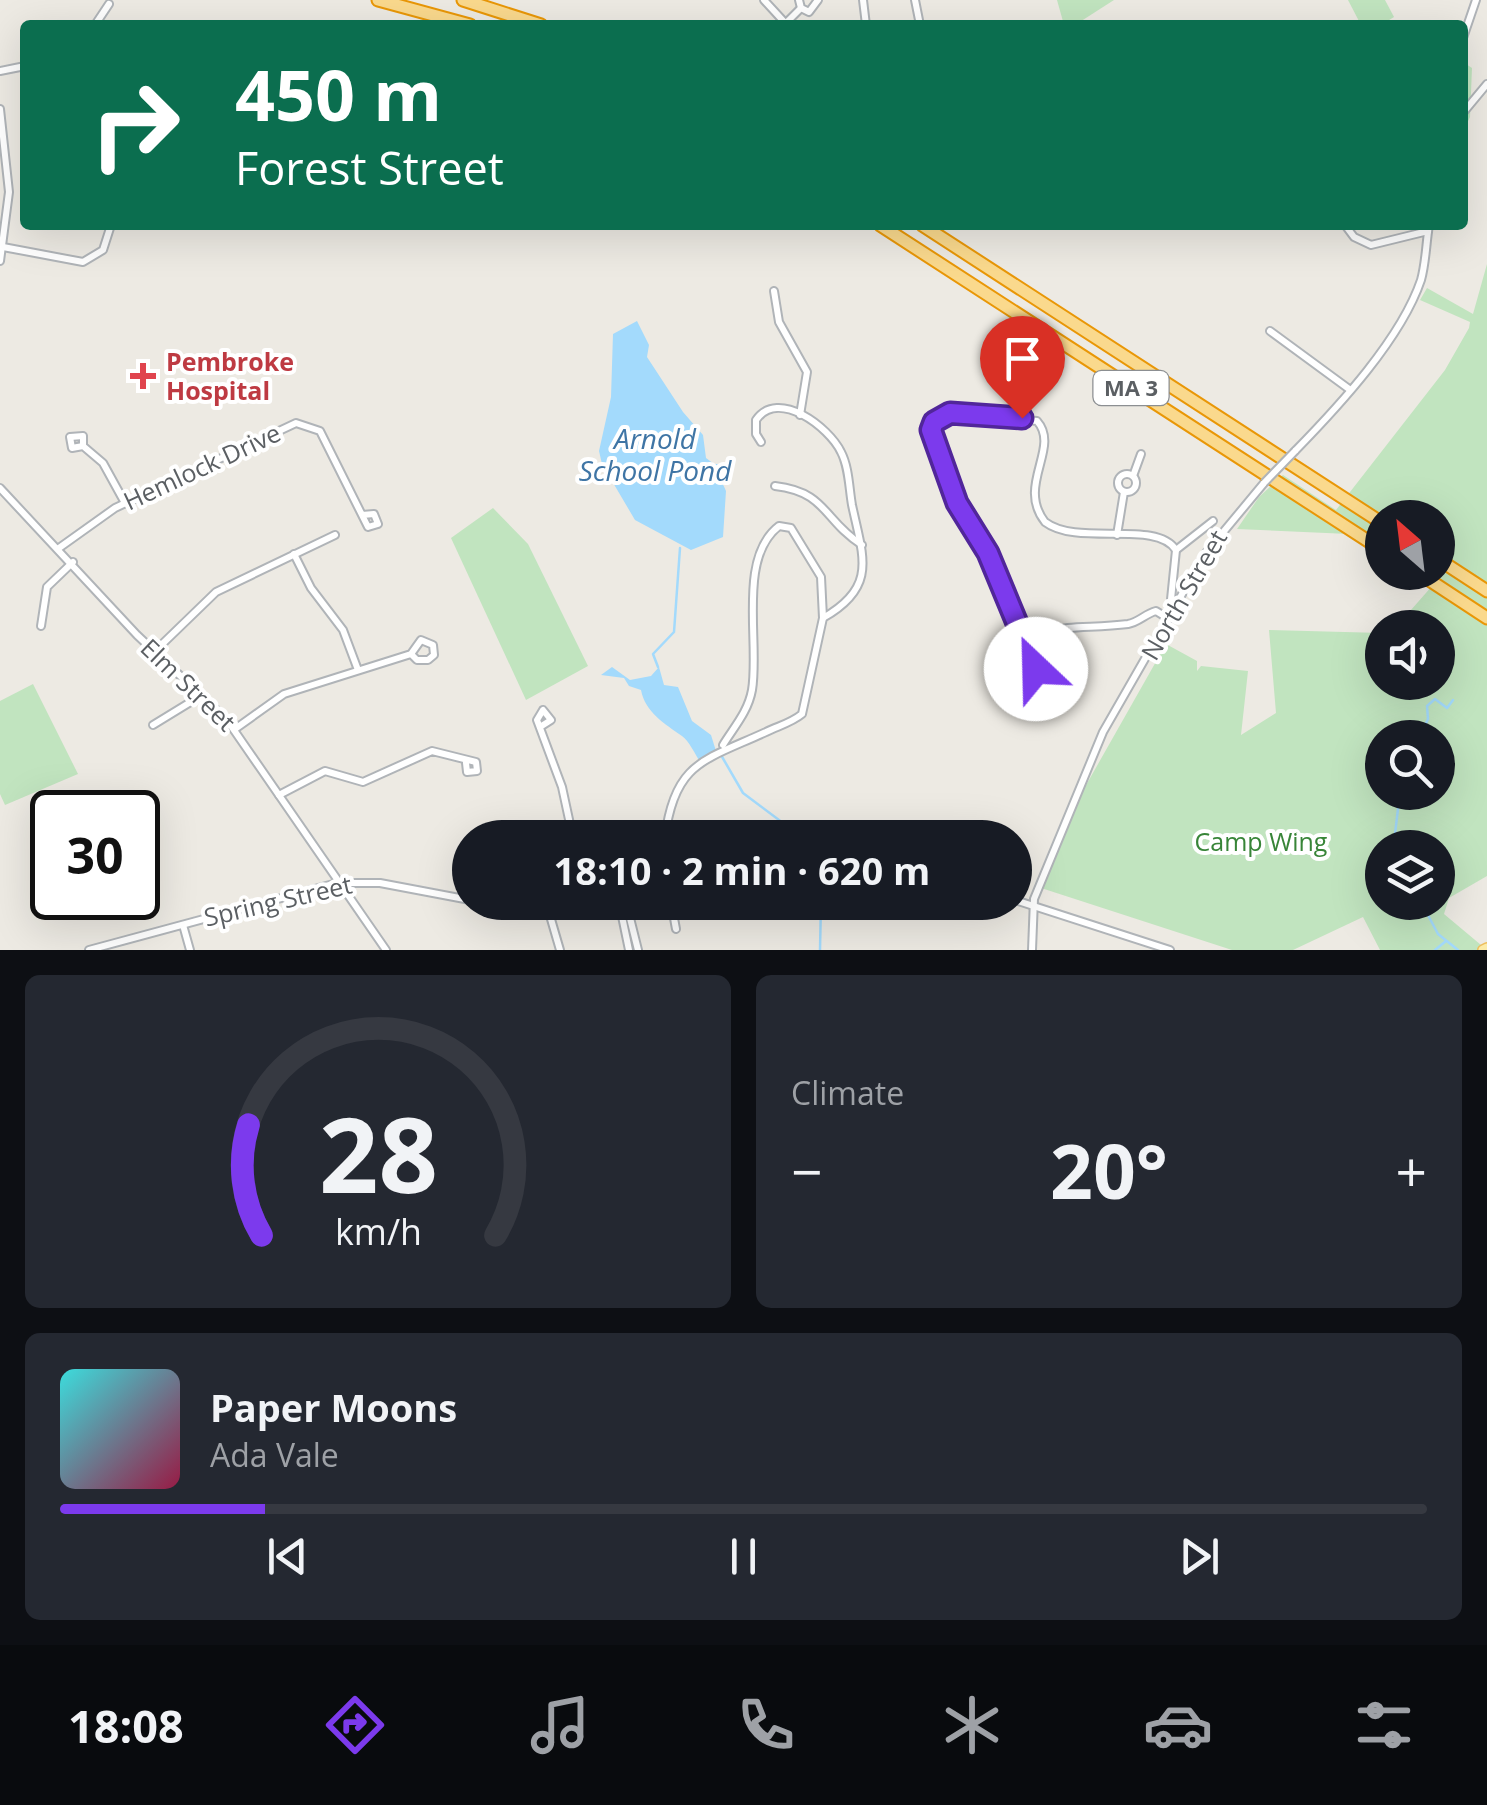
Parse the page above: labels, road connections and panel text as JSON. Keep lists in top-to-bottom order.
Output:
{
  "streets": {
    "highway": ["MA 3"],
    "street": [
      "Hemlock Drive",
      "North Street",
      "Elm Street",
      "Spring Street"
    ]
  },
  "crossings": [
    ["Hemlock Drive", "Elm Street"],
    ["Elm Street", "Spring Street"]
  ],
  "water": ["Arnold School Pond"],
  "parks": ["Camp Wing"],
  "places": {
    "health": ["Pembroke Hospital"]
  },
  "north": "top left",
  "page": {
    "turn": ["450 m", "Forest Street"],
    "limit": "30",
    "trip": "18:10 · 2 min · 620 m",
    "tile": "Climate",
    "heat": ["−", "20°", "+"],
    "song": ["Paper Moons", "Ada Vale"],
    "tabs": "18:08",
    "gauge": ["28", "km/h"]
  }
}
